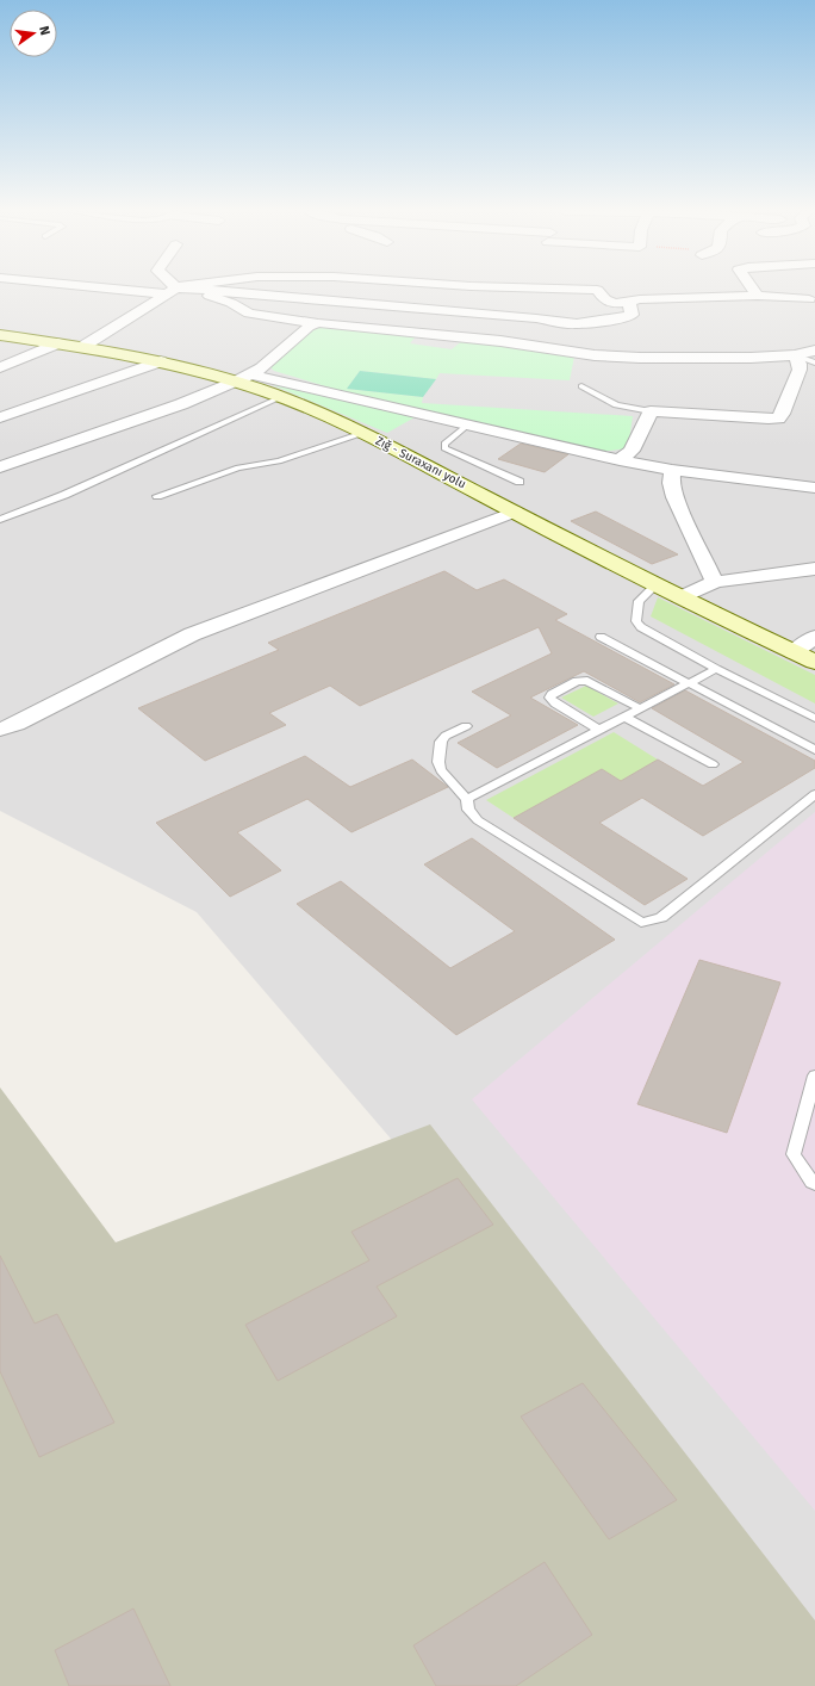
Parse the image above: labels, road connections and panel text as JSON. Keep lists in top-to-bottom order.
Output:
{
  "streets": {
    "main road": ["Zığ - Suraxanı yolu"]
  },
  "north": "right"
}
